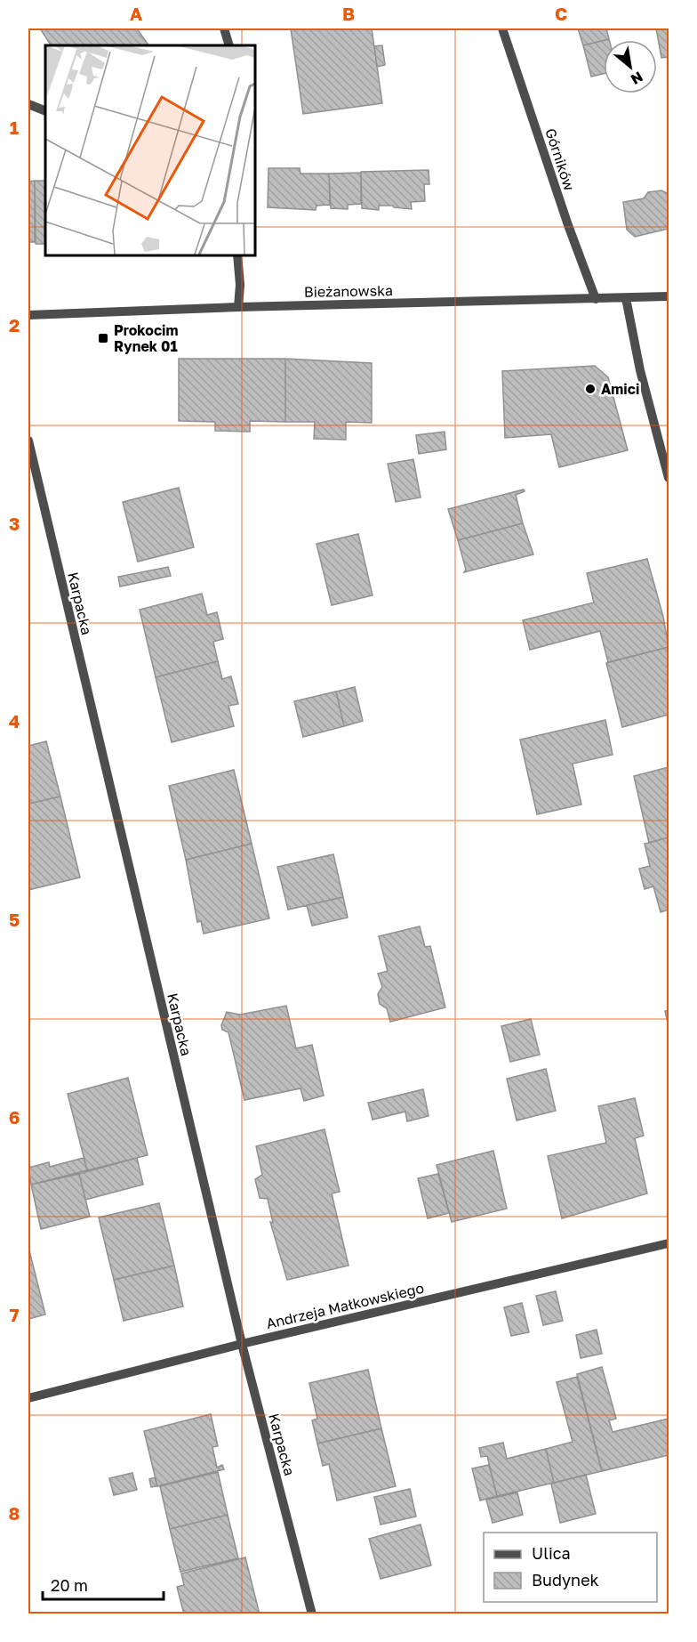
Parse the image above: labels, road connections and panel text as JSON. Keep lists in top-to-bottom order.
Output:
{
  "streets": {
    "street": [
      "Górników",
      "Bieżanowska",
      "Karpacka",
      "Andrzeja Małkowskiego"
    ]
  },
  "crossings": [
    ["Górników", "Bieżanowska"],
    ["Karpacka", "Andrzeja Małkowskiego"]
  ],
  "places": {
    "transit": ["Prokocim Rynek 01"],
    "other": ["Amici"]
  },
  "legend": ["Ulica", "Budynek"],
  "scale_bar": "20 m",
  "north": "bottom right",
  "grid": {
    "columns": ["A", "B", "C"],
    "rows": [
      "1",
      "2",
      "3",
      "4",
      "5",
      "6",
      "7",
      "8"
    ]
  }
}
